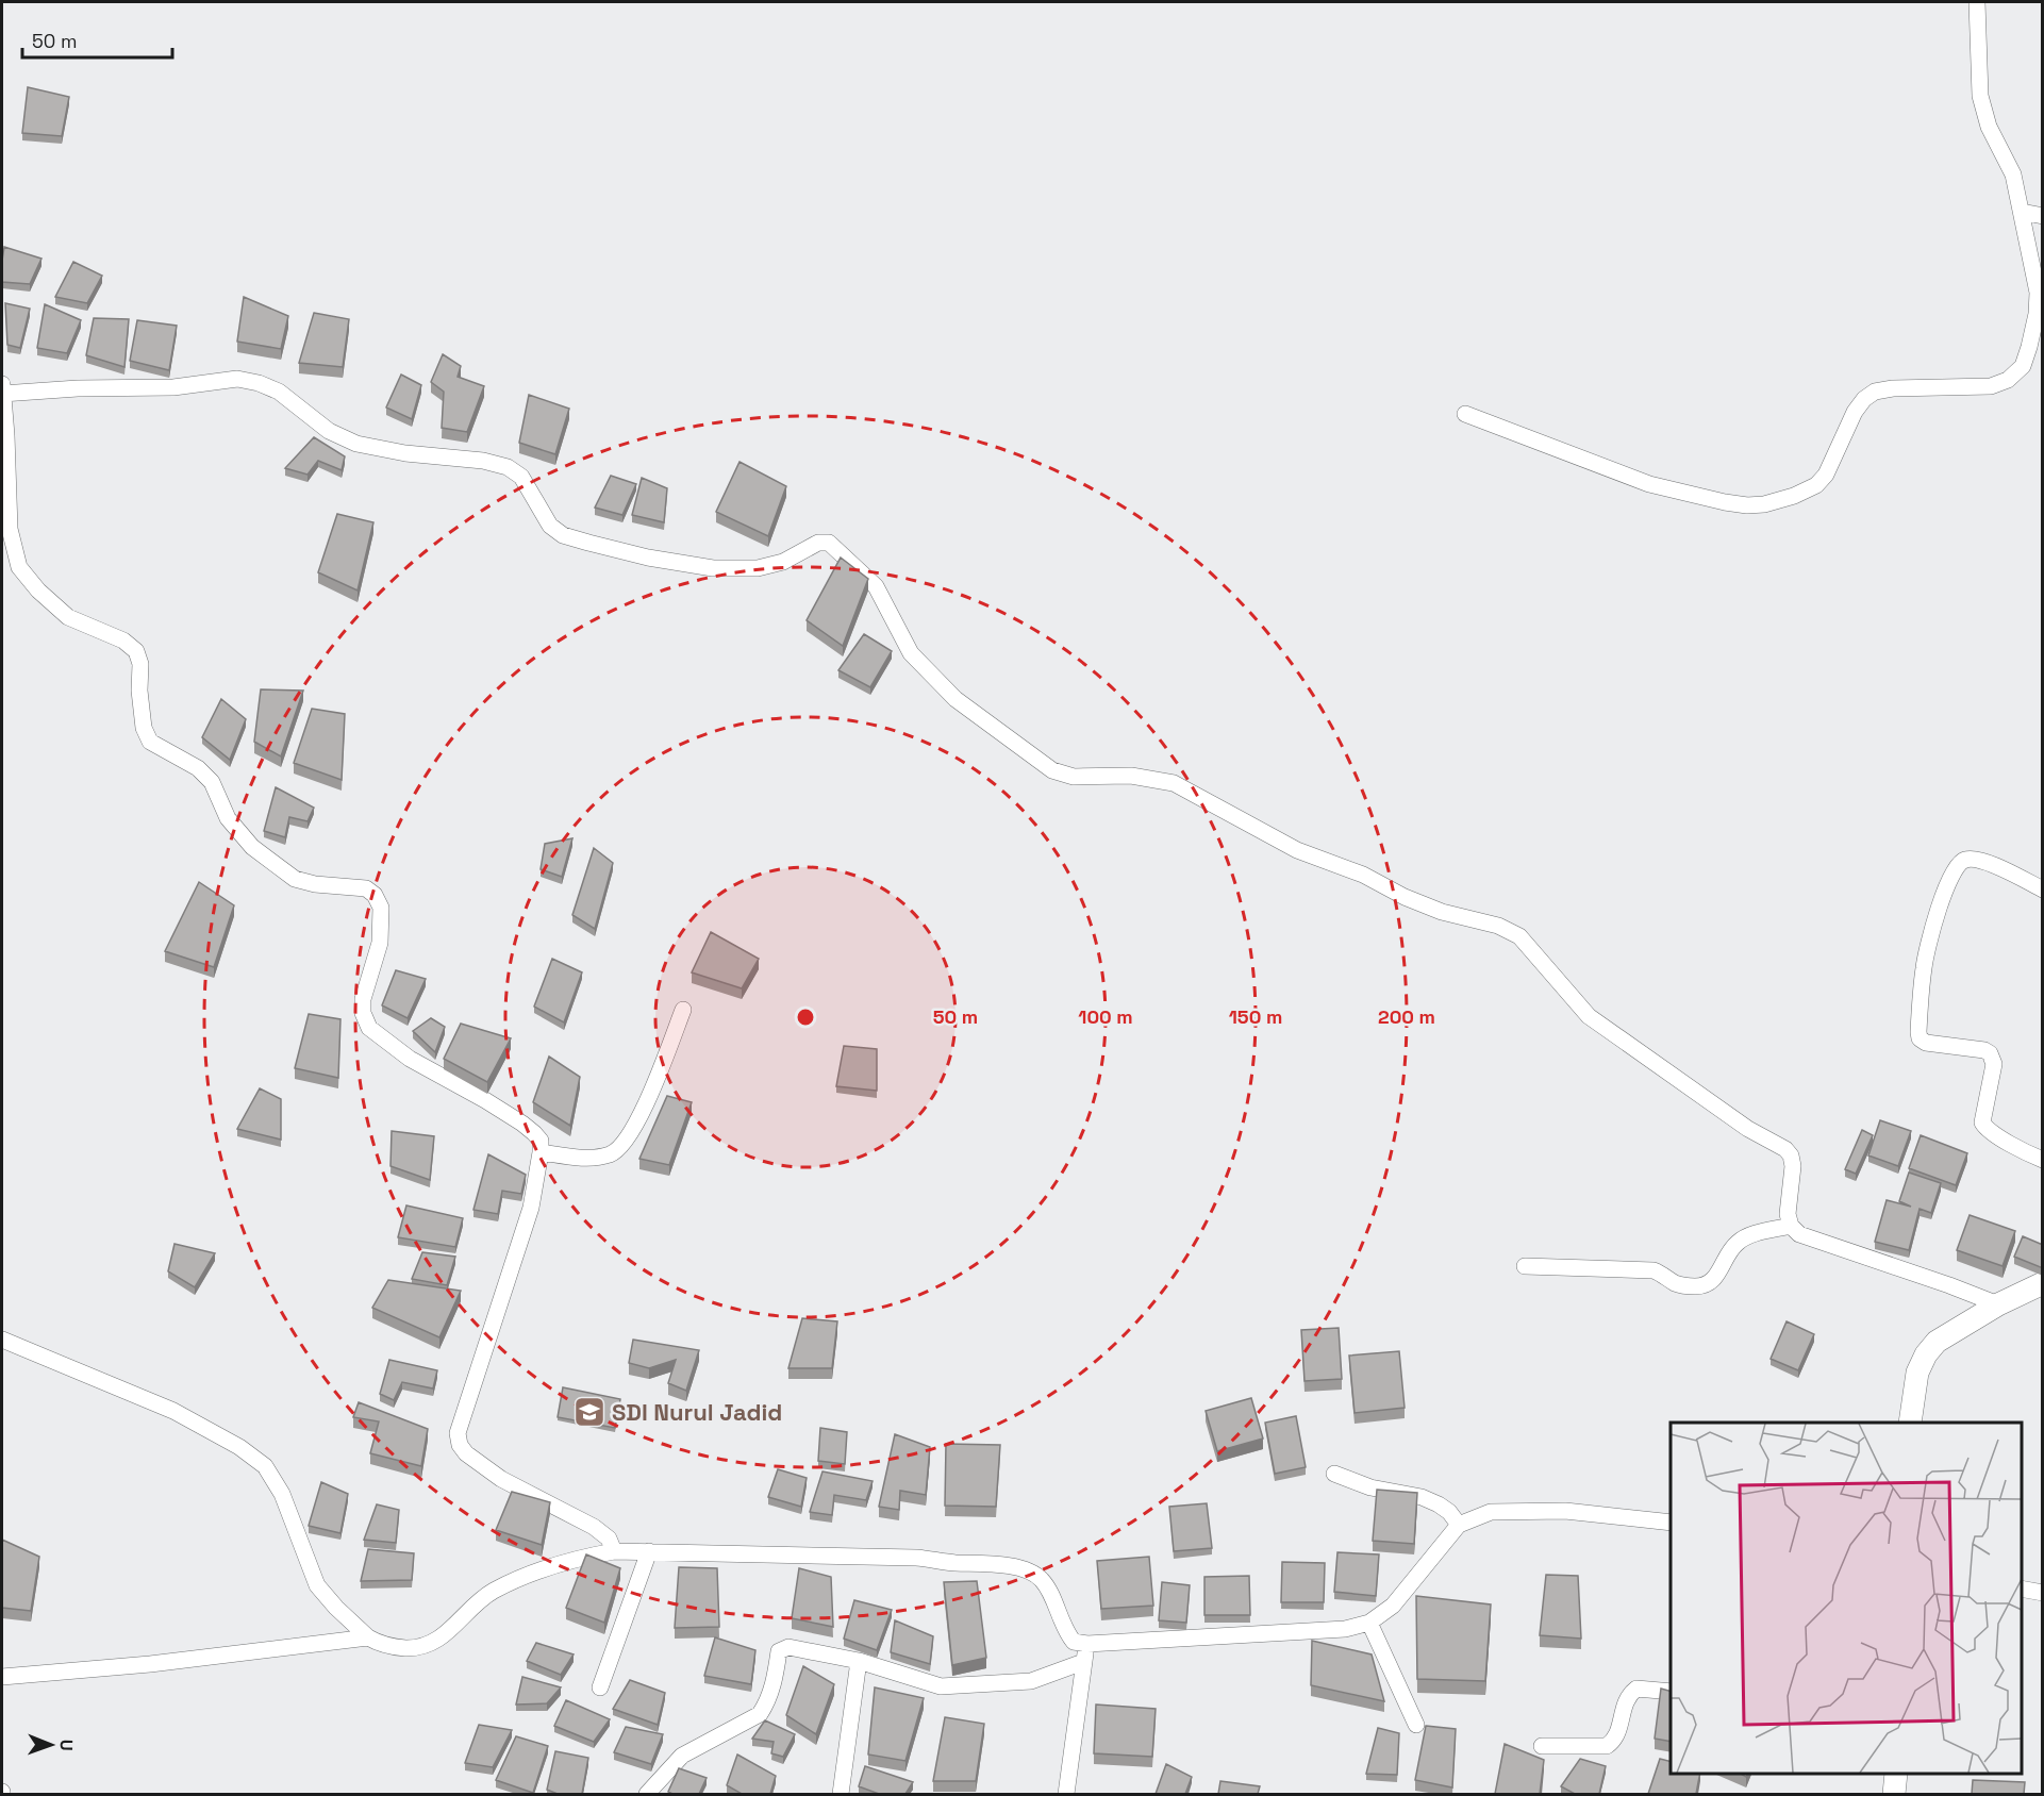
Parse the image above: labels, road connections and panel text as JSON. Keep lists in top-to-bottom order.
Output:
{
  "places": {
    "school or university": ["SDI Nurul Jadid"]
  },
  "scale_bar": "50 m",
  "north": "right",
  "rings": [
    "50 m",
    "100 m",
    "150 m",
    "200 m"
  ]
}
